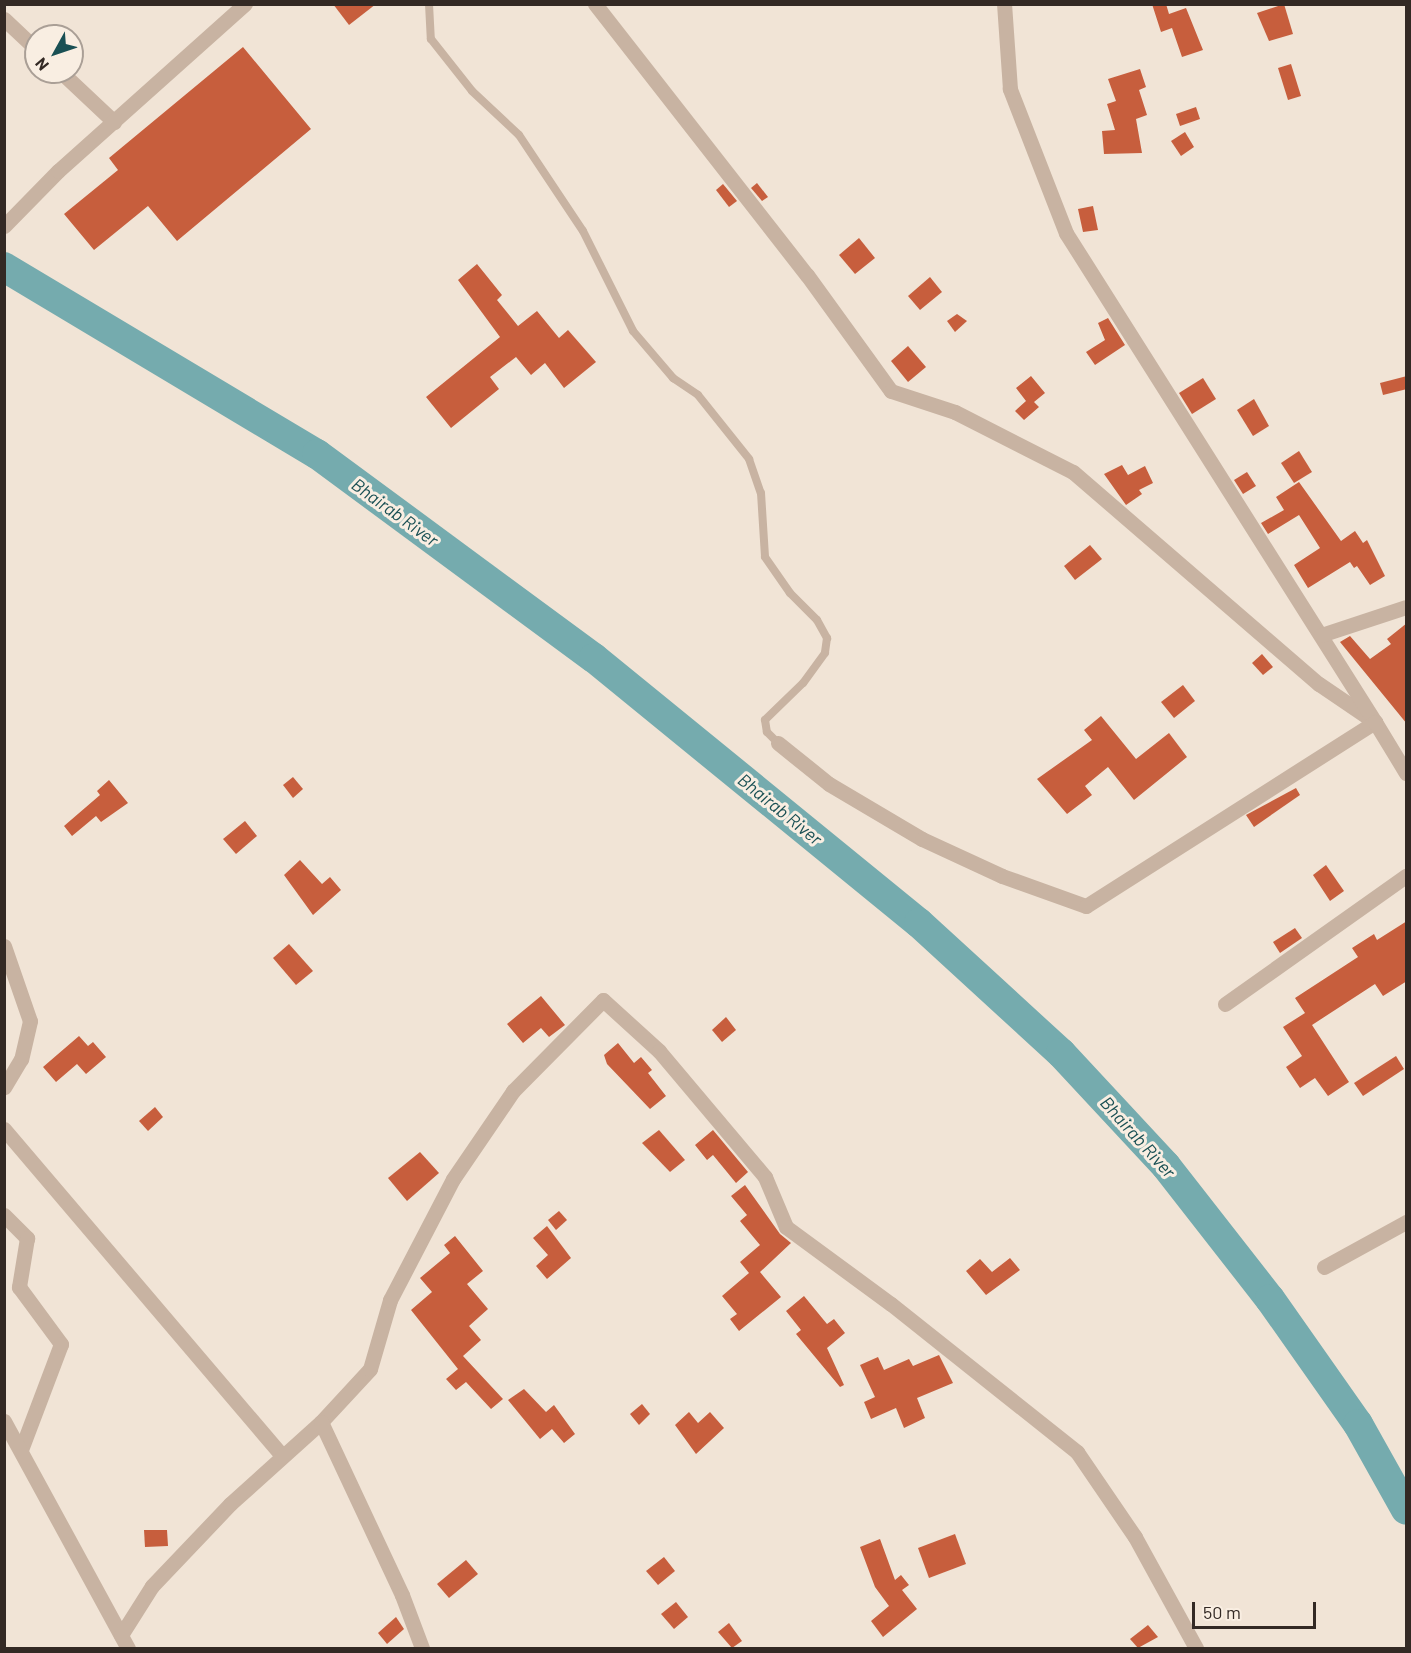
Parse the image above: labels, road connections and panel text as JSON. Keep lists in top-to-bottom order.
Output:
{
  "water": ["Bhairab River"],
  "scale_bar": "50 m",
  "north": "bottom left"
}
